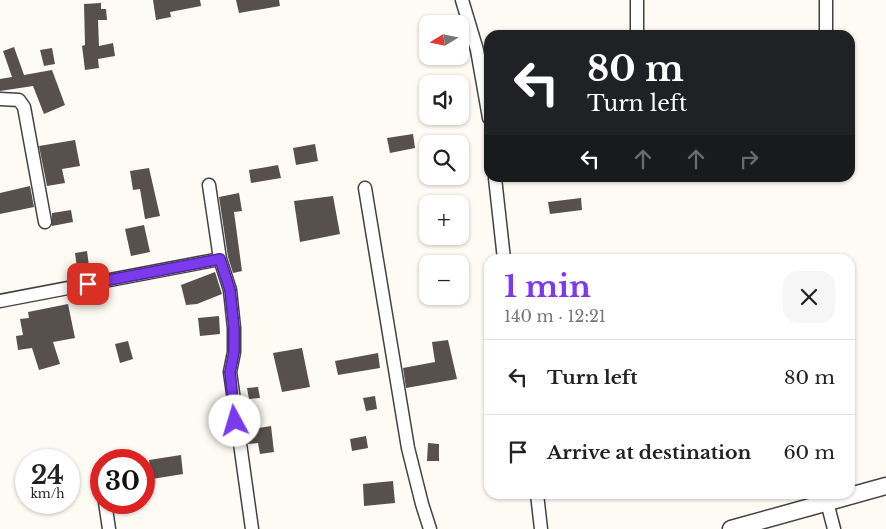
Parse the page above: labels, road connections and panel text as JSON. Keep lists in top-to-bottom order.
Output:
{
  "north": "left",
  "page": {
    "map_buttons": ["+", "−"],
    "turn": ["80 m", "Turn left"],
    "heading": ["1 min", "140 m · 12:21"],
    "list": [
      {
        "name": "Turn left",
        "value": "80 m"
      },
      {
        "name": "Arrive at destination",
        "value": "60 m"
      }
    ],
    "speed": "24 km/h",
    "limit": "30"
  }
}
